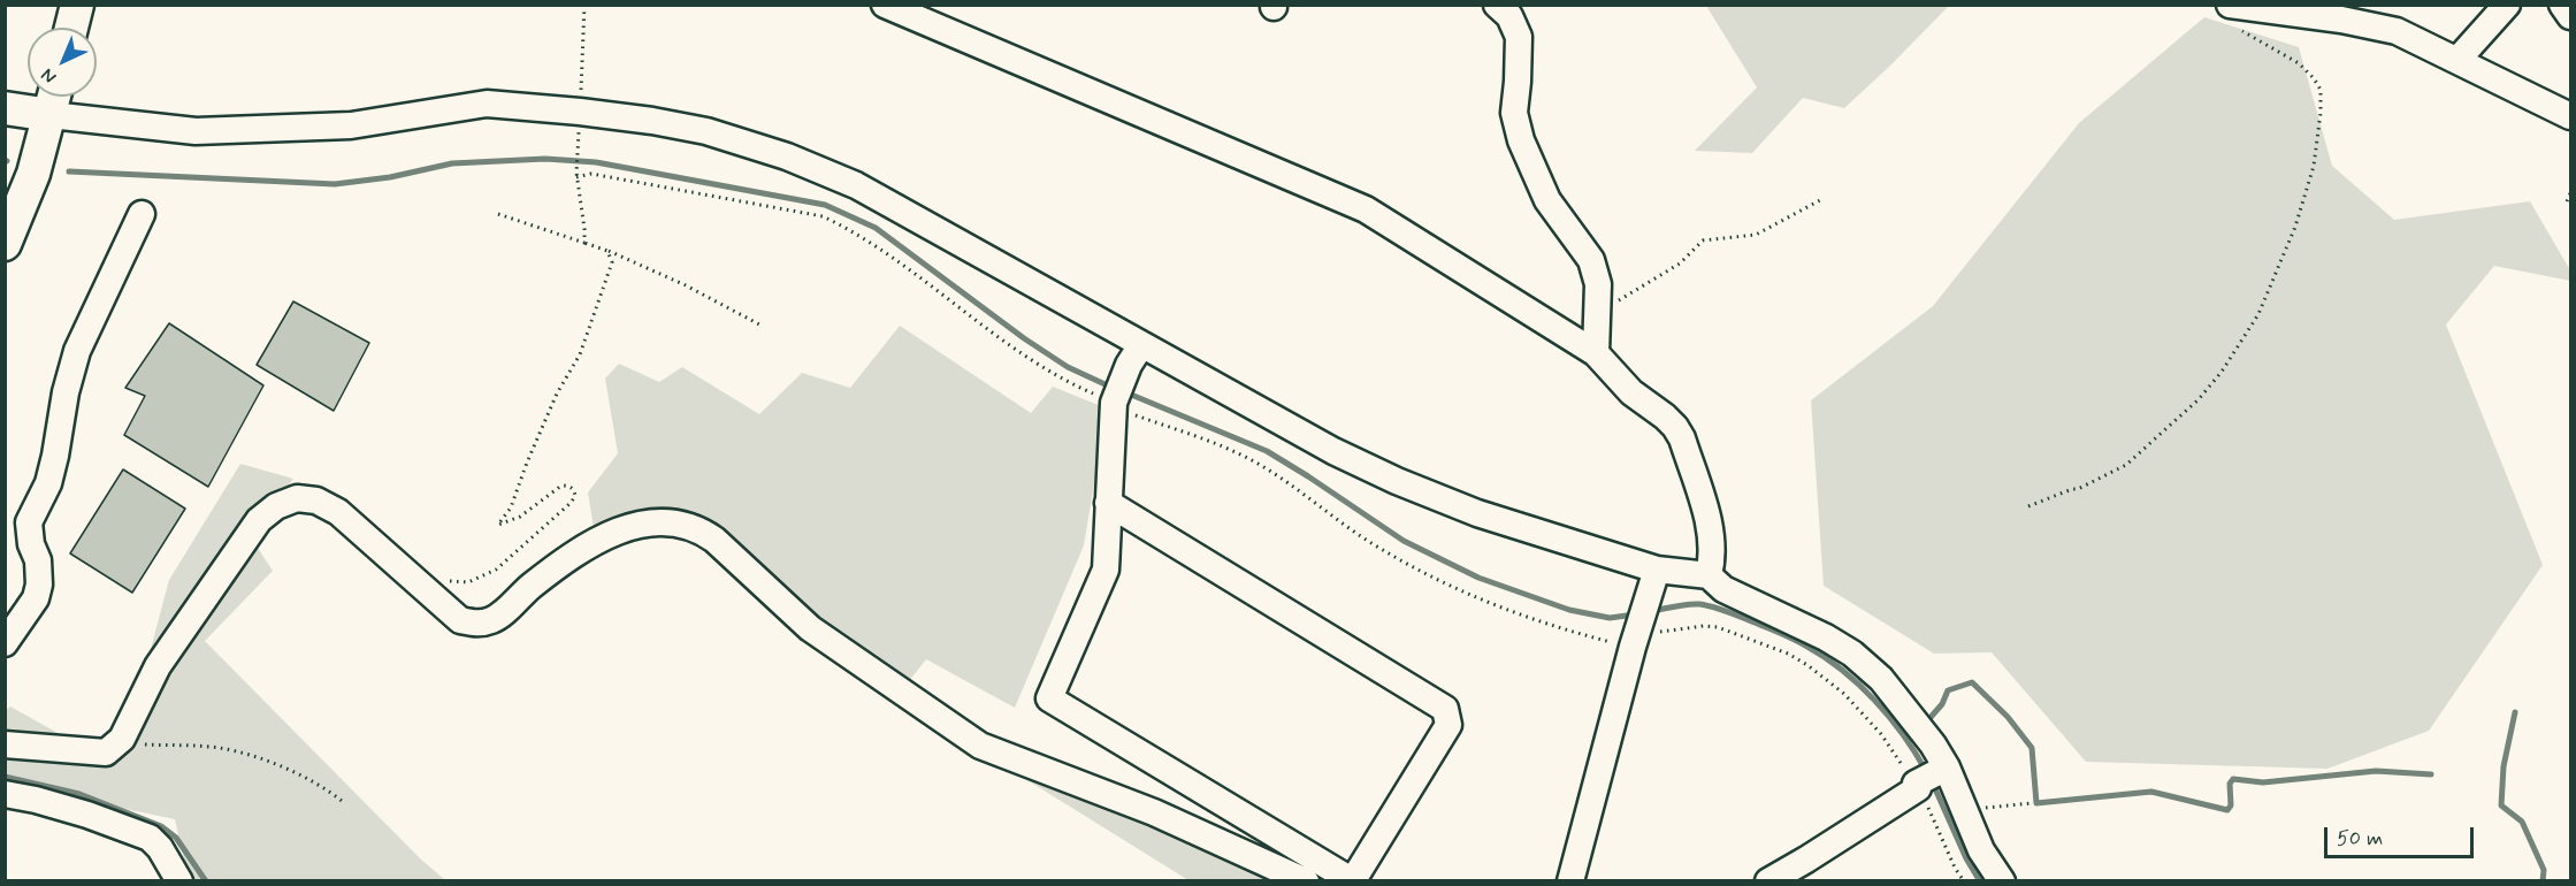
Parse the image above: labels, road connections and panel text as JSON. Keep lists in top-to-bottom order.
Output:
{
  "scale_bar": "50 m",
  "north": "bottom left"
}
